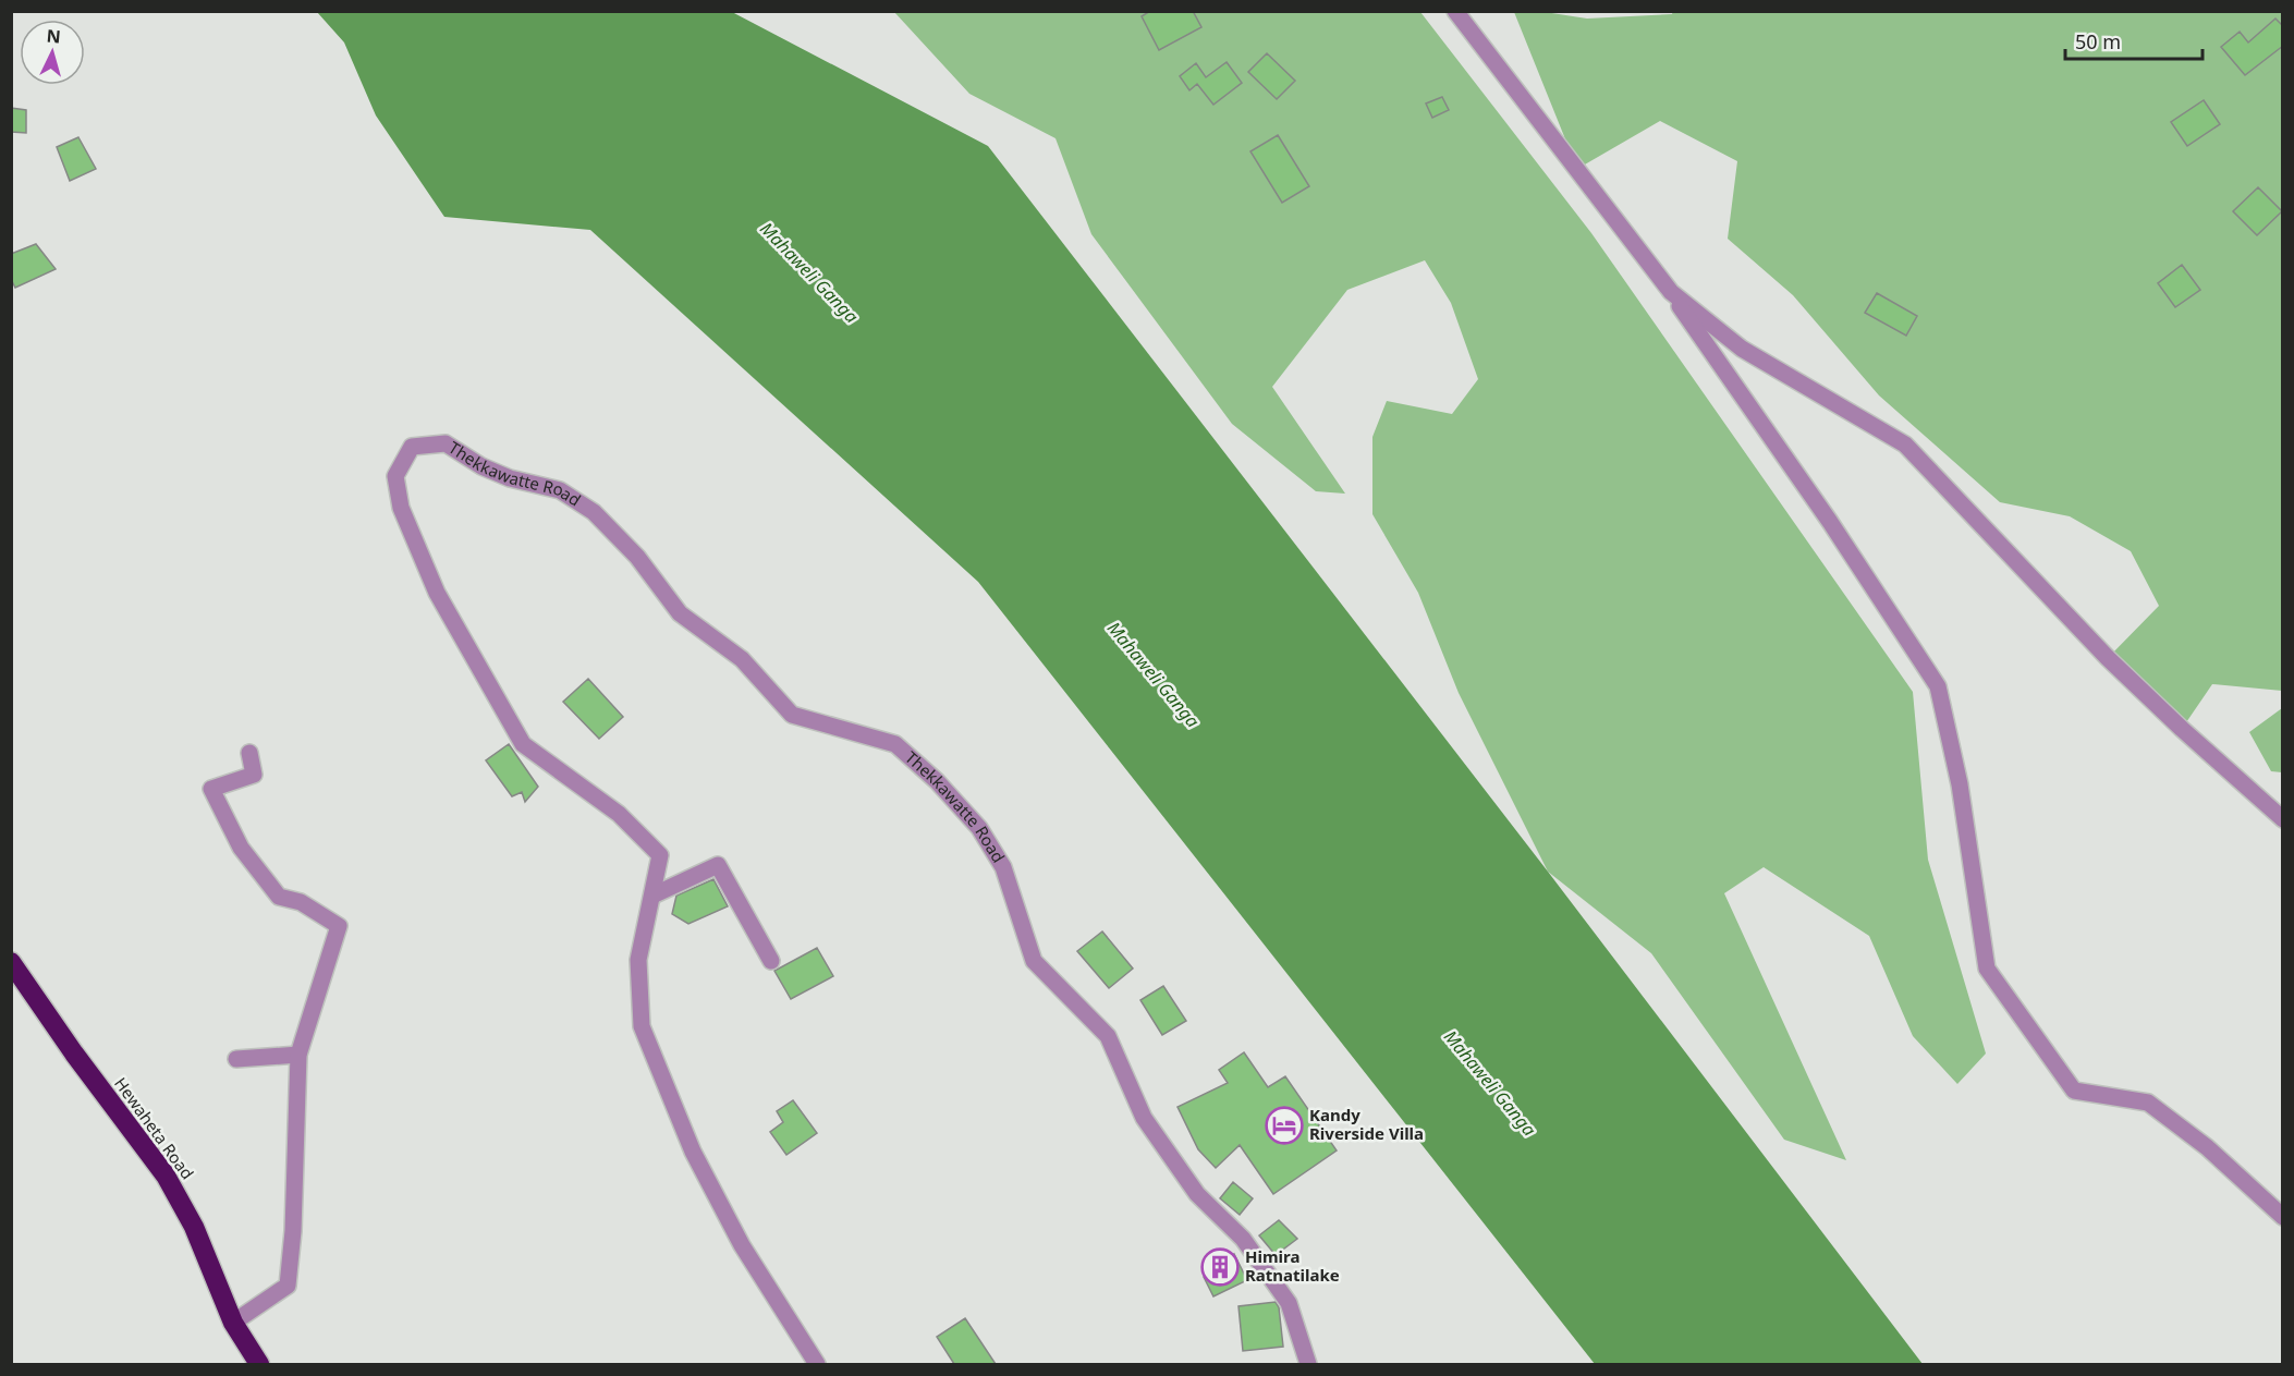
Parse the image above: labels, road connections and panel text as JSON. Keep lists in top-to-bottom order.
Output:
{
  "streets": {
    "highway": ["Hewaheta Road"],
    "street": ["Thekkawatte Road"]
  },
  "water": ["Mahaweli Ganga"],
  "places": {
    "hotel": ["Kandy Riverside Villa"],
    "building": ["Himira Ratnatilake"]
  },
  "scale_bar": "50 m",
  "north": "top"
}
